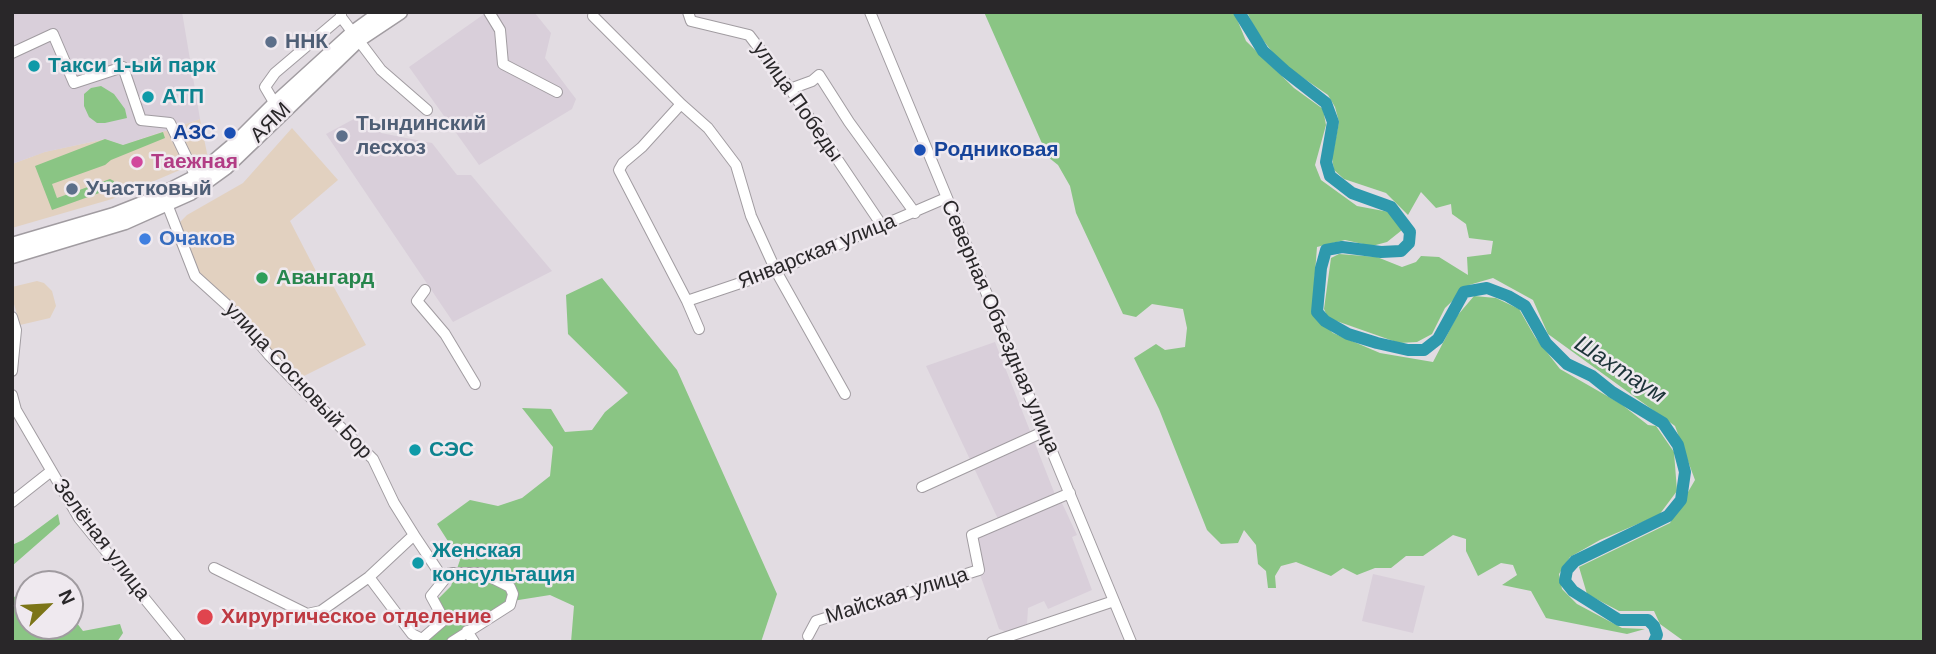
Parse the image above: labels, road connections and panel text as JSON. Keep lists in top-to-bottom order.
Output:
{
  "streets": {
    "highway": ["АЯМ"],
    "street": [
      "улица Победы",
      "Январская улица",
      "Северная Объездная улица",
      "улица Сосновый Бор",
      "Зелёная улица",
      "Майская улица"
    ]
  },
  "crossings": [
    ["улица Победы", "Январская улица"],
    ["АЯМ", "улица Сосновый Бор"],
    ["Январская улица", "Северная Объездная улица"],
    ["Северная Объездная улица", "Майская улица"]
  ],
  "water": ["Шахтаум"],
  "places": [
    "ННК",
    "Такси 1-ый парк",
    "АТП",
    "АЗС",
    "Тындинский лесхоз",
    "Родниковая",
    "Таежная",
    "Участковый",
    "Очаков",
    "Авангард",
    "СЭС",
    "Женская консультация",
    "Хирургическое отделение"
  ],
  "north": "top right"
}
